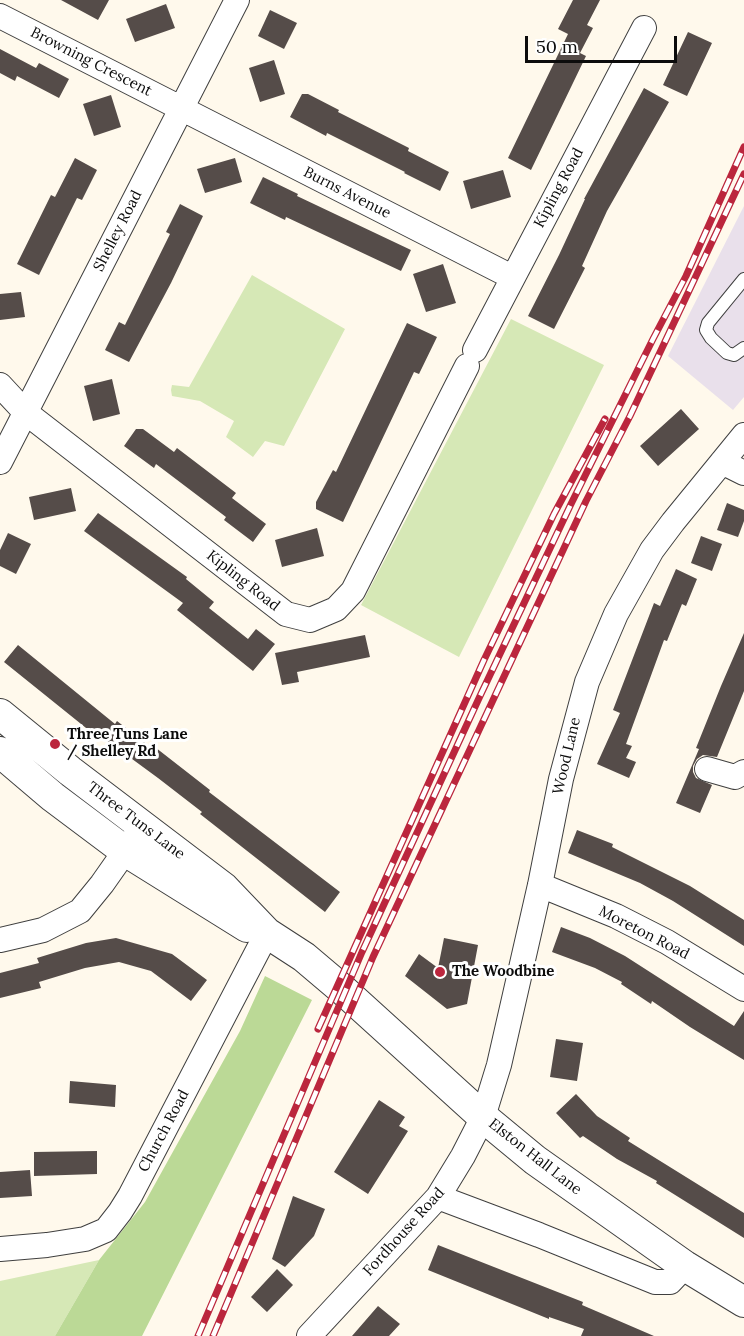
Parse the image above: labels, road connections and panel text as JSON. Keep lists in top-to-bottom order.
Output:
{
  "streets": {
    "street": [
      "Browning Crescent",
      "Kipling Road",
      "Burns Avenue",
      "Shelley Road",
      "Wood Lane",
      "Three Tuns Lane",
      "Moreton Road",
      "Church Road",
      "Elston Hall Lane",
      "Fordhouse Road"
    ]
  },
  "crossings": [
    ["Browning Crescent", "Burns Avenue"],
    ["Browning Crescent", "Shelley Road"],
    ["Kipling Road", "Burns Avenue"],
    ["Kipling Road", "Shelley Road"],
    ["Burns Avenue", "Shelley Road"],
    ["Wood Lane", "Moreton Road"],
    ["Wood Lane", "Elston Hall Lane"],
    ["Wood Lane", "Fordhouse Road"],
    ["Three Tuns Lane", "Church Road"],
    ["Three Tuns Lane", "Elston Hall Lane"],
    ["Elston Hall Lane", "Fordhouse Road"]
  ],
  "places": ["Three Tuns Lane / Shelley Rd", "The Woodbine"],
  "scale_bar": "50 m"
}
